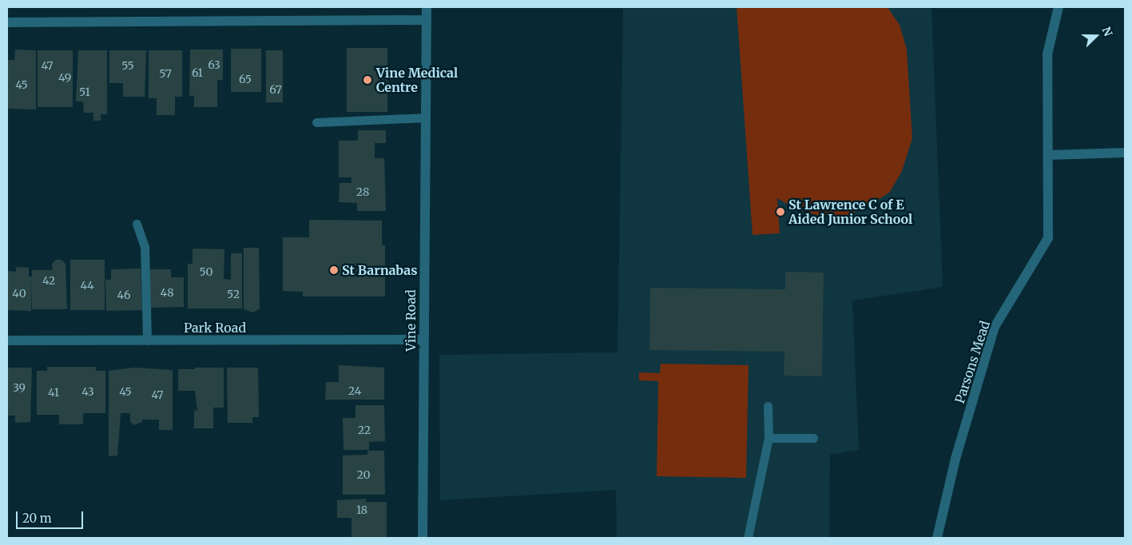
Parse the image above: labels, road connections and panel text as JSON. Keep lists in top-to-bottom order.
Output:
{
  "streets": {
    "street": ["Vine Road", "Park Road", "Parsons Mead"]
  },
  "crossings": [
    ["Vine Road", "Park Road"]
  ],
  "places": ["Vine Medical Centre", "St Lawrence C of E Aided Junior School", "St Barnabas"],
  "house_numbers": [
    "63",
    "47",
    "55",
    "61",
    "57",
    "49",
    "65",
    "45",
    "67",
    "51",
    "28",
    "50",
    "42",
    "44",
    "48",
    "40",
    "52",
    "46",
    "39",
    "24",
    "43",
    "45",
    "41",
    "47",
    "22",
    "20",
    "18"
  ],
  "scale_bar": "20 m",
  "north": "right"
}
